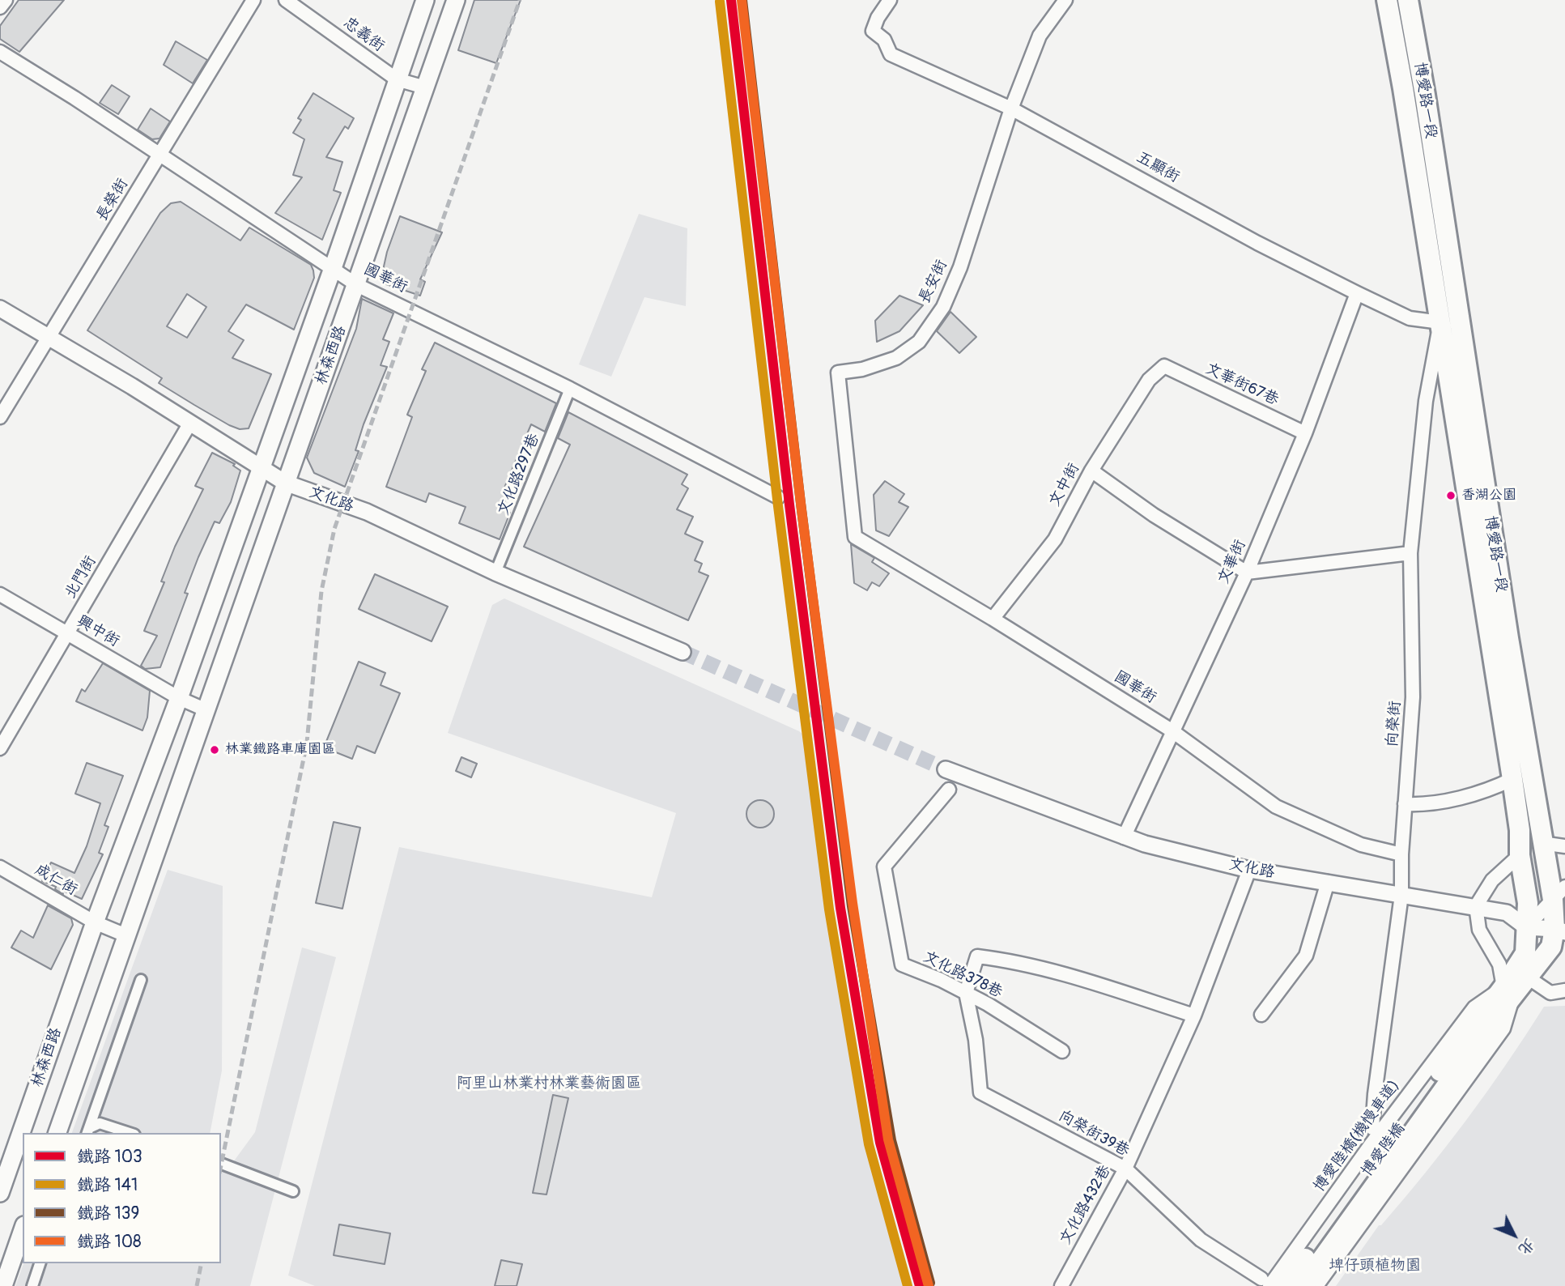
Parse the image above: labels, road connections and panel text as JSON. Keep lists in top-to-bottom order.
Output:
{
  "streets": {
    "main road": ["博愛路一段", "林森西路", "博愛陸橋"],
    "street": [
      "忠義街",
      "五顯街",
      "長榮街",
      "國華街",
      "長安街",
      "文華街67巷",
      "文化路297巷",
      "文中街",
      "文化路",
      "文華街",
      "北門街",
      "興中街",
      "向榮街",
      "成仁街",
      "文化路378巷",
      "向榮街39巷",
      "博愛陸橋(機慢車道)",
      "文化路432巷"
    ]
  },
  "crossings": [
    ["忠義街", "林森西路"],
    ["博愛路一段", "五顯街"],
    ["博愛路一段", "文化路"],
    ["博愛路一段", "向榮街"],
    ["博愛路一段", "博愛陸橋(機慢車道)"],
    ["博愛路一段", "博愛陸橋"],
    ["五顯街", "長安街"],
    ["五顯街", "文華街"],
    ["五顯街", "向榮街"],
    ["長榮街", "國華街"],
    ["長榮街", "文化路"],
    ["國華街", "長安街"],
    ["國華街", "林森西路"],
    ["國華街", "文化路297巷"],
    ["國華街", "文中街"],
    ["國華街", "文華街"],
    ["國華街", "向榮街"],
    ["林森西路", "文化路"],
    ["林森西路", "興中街"],
    ["林森西路", "成仁街"],
    ["文華街67巷", "文中街"],
    ["文華街67巷", "文華街"],
    ["文化路297巷", "文化路"],
    ["文化路", "文華街"],
    ["文化路", "北門街"],
    ["文化路", "向榮街"],
    ["文化路", "文化路432巷"],
    ["北門街", "興中街"],
    ["文化路378巷", "向榮街39巷"],
    ["向榮街39巷", "博愛陸橋(機慢車道)"],
    ["向榮街39巷", "文化路432巷"],
    ["博愛陸橋(機慢車道)", "博愛陸橋"]
  ],
  "parks": ["阿里山林業村林業藝術園區", "埤仔頭植物園"],
  "places": ["香湖公園", "林業鐵路車庫園區"],
  "lines": [
    "rail line 103",
    "rail line 139",
    "rail line 108",
    "rail line 141"
  ],
  "legend": [
    "鐵路 103",
    "鐵路 141",
    "鐵路 139",
    "鐵路 108"
  ],
  "north": "bottom right"
}
